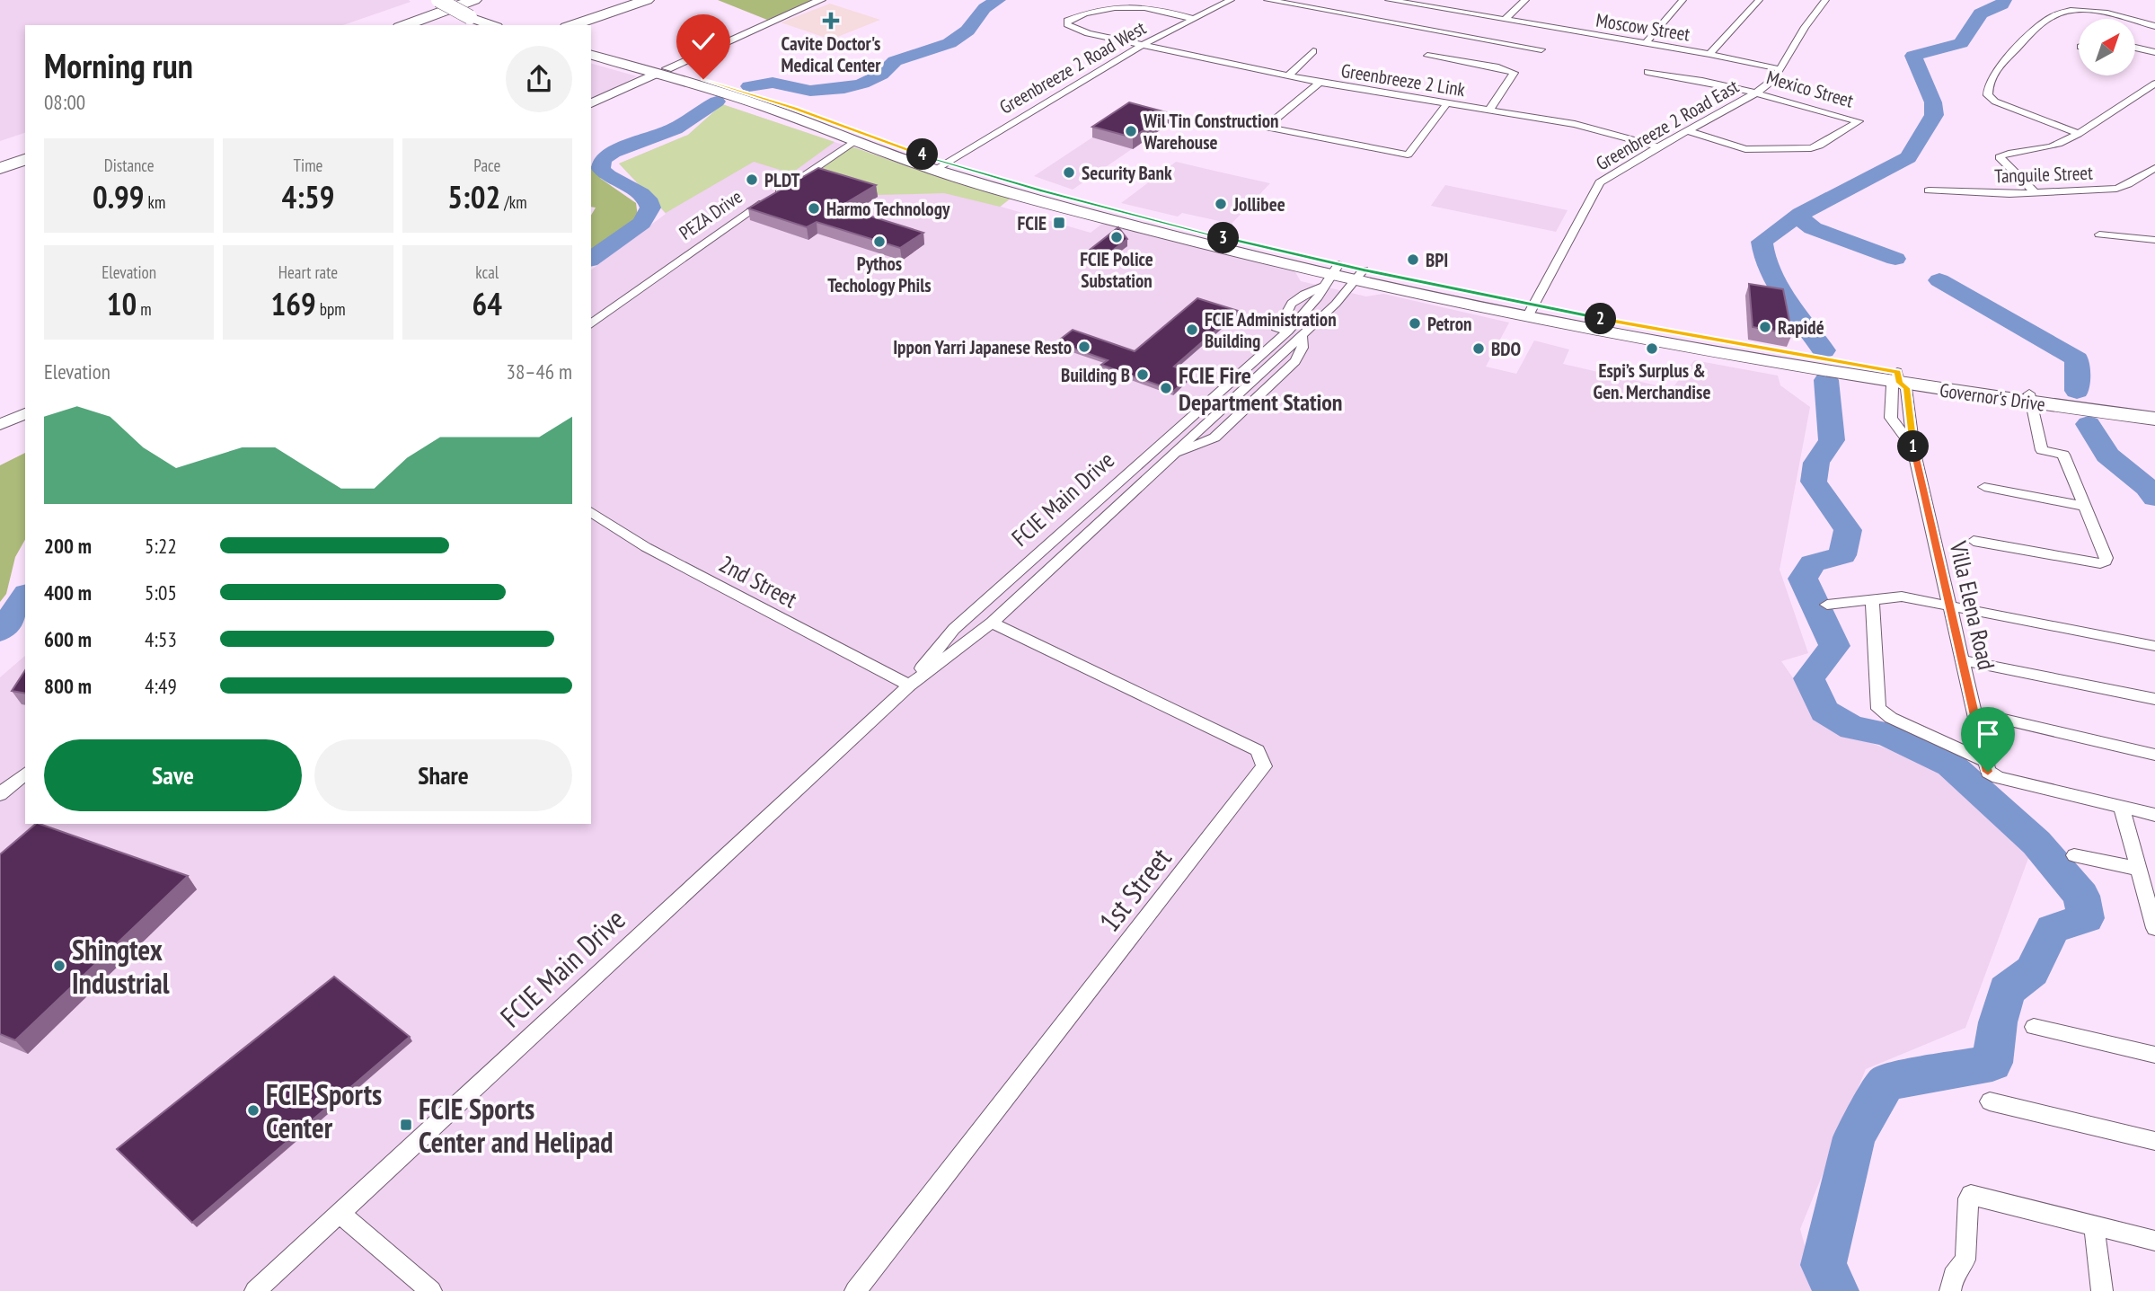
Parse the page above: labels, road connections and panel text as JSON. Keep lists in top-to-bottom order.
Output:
{
  "streets": {
    "main road": ["Governor's Drive"],
    "street": [
      "Moscow Street",
      "Greenbreeze 2 Road West",
      "Greenbreeze 2 Link",
      "Mexico Street",
      "Greenbreeze 2 Road East",
      "Tanguile Street",
      "PEZA Drive",
      "FCIE Main Drive",
      "2nd Street",
      "Villa Elena Road",
      "1st Street"
    ]
  },
  "crossings": [
    ["Moscow Street", "Greenbreeze 2 Road East"],
    ["Greenbreeze 2 Road West", "Greenbreeze 2 Link"],
    ["Greenbreeze 2 Road West", "Governor's Drive"],
    ["Greenbreeze 2 Link", "Greenbreeze 2 Road East"],
    ["Mexico Street", "Greenbreeze 2 Road East"],
    ["Greenbreeze 2 Road East", "Governor's Drive"],
    ["PEZA Drive", "Governor's Drive"],
    ["Governor's Drive", "FCIE Main Drive"],
    ["Governor's Drive", "Villa Elena Road"],
    ["FCIE Main Drive", "2nd Street"],
    ["FCIE Main Drive", "1st Street"]
  ],
  "places": {
    "health": ["Cavite Doctor's Medical Center"],
    "other": [
      "Wil Tin Construction Warehouse",
      "Security Bank",
      "PLDT",
      "Jollibee",
      "Harmo Technology",
      "FCIE Police Substation",
      "Pythos Techology Phils",
      "BPI",
      "Petron",
      "Rapidé",
      "FCIE Administration Building",
      "Ippon Yarri Japanese Resto",
      "BDO",
      "Espi’s Surplus & Gen. Merchandise",
      "Building B",
      "FCIE Fire Department Station",
      "Shingtex Industrial",
      "FCIE Sports Center"
    ],
    "transit": ["FCIE", "FCIE Sports Center and Helipad"]
  },
  "north": "top right",
  "page": {
    "heading": ["Morning run", "08:00"],
    "stats": [
      ["Distance", "0.99 km"],
      ["Time", "4:59"],
      ["Pace", "5:02 /km"],
      ["Elevation", "10 m"],
      ["Heart rate", "169 bpm"],
      ["kcal", "64"]
    ],
    "pins": [
      "4",
      "3",
      "2",
      "1"
    ],
    "chart": ["Elevation", "38–46 m"],
    "list": [
      {
        "name": "200 m",
        "note": "5:22"
      },
      {
        "name": "400 m",
        "note": "5:05"
      },
      {
        "name": "600 m",
        "note": "4:53"
      },
      {
        "name": "800 m",
        "note": "4:49"
      }
    ],
    "buttons": ["Save", "Share"]
  }
}
